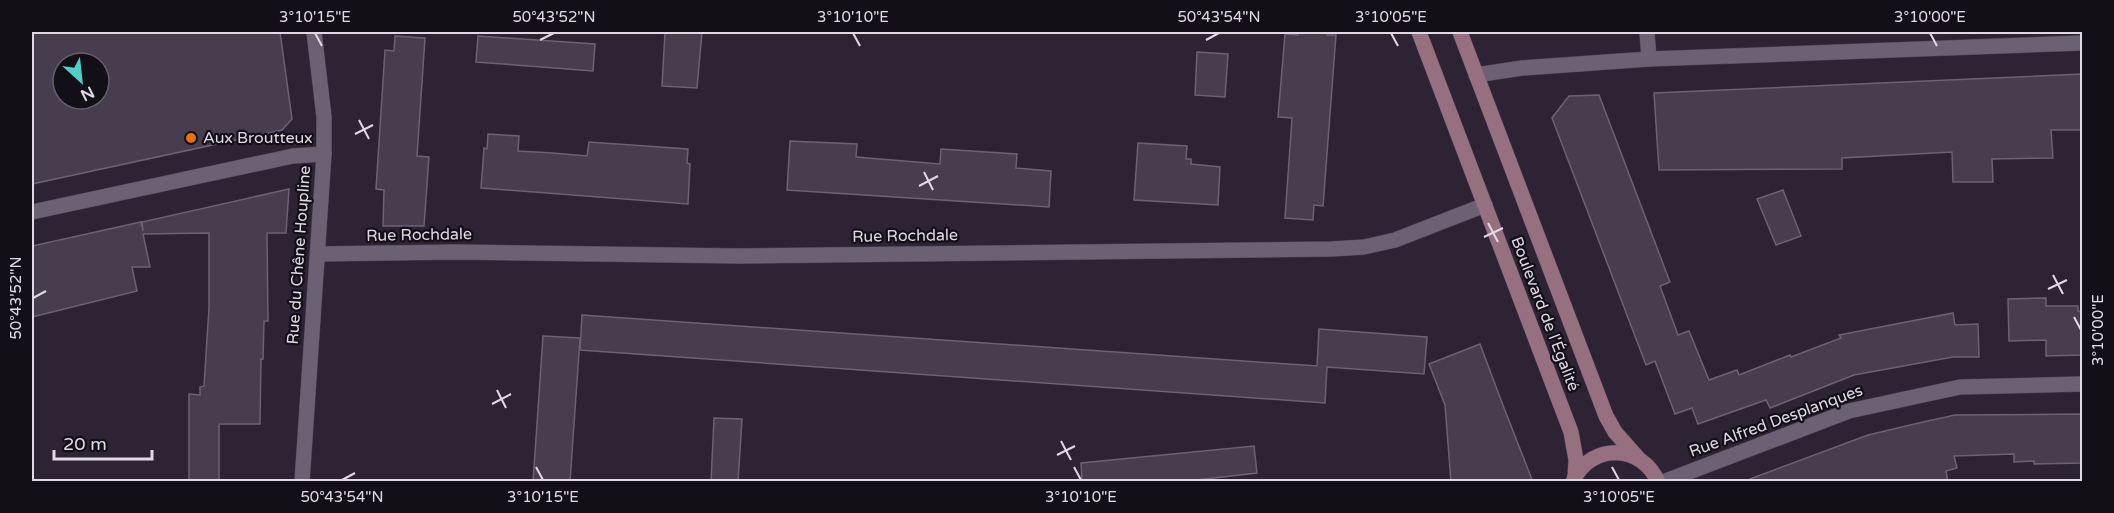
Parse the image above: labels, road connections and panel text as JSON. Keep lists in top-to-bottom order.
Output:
{
  "streets": {
    "main road": ["Boulevard de l'Égalité"],
    "street": ["Rue Rochdale", "Rue du Chêne Houpline", "Rue Alfred Desplanques"]
  },
  "crossings": [
    ["Rue Rochdale", "Rue du Chêne Houpline"],
    ["Rue Rochdale", "Boulevard de l'Égalité"]
  ],
  "places": ["Aux Broutteux"],
  "scale_bar": "20 m",
  "north": "bottom right",
  "coordinates": [
    "3°10'15\"E",
    "50°43'52\"N",
    "3°10'10\"E",
    "50°43'54\"N",
    "3°10'05\"E",
    "3°10'00\"E"
  ]
}
